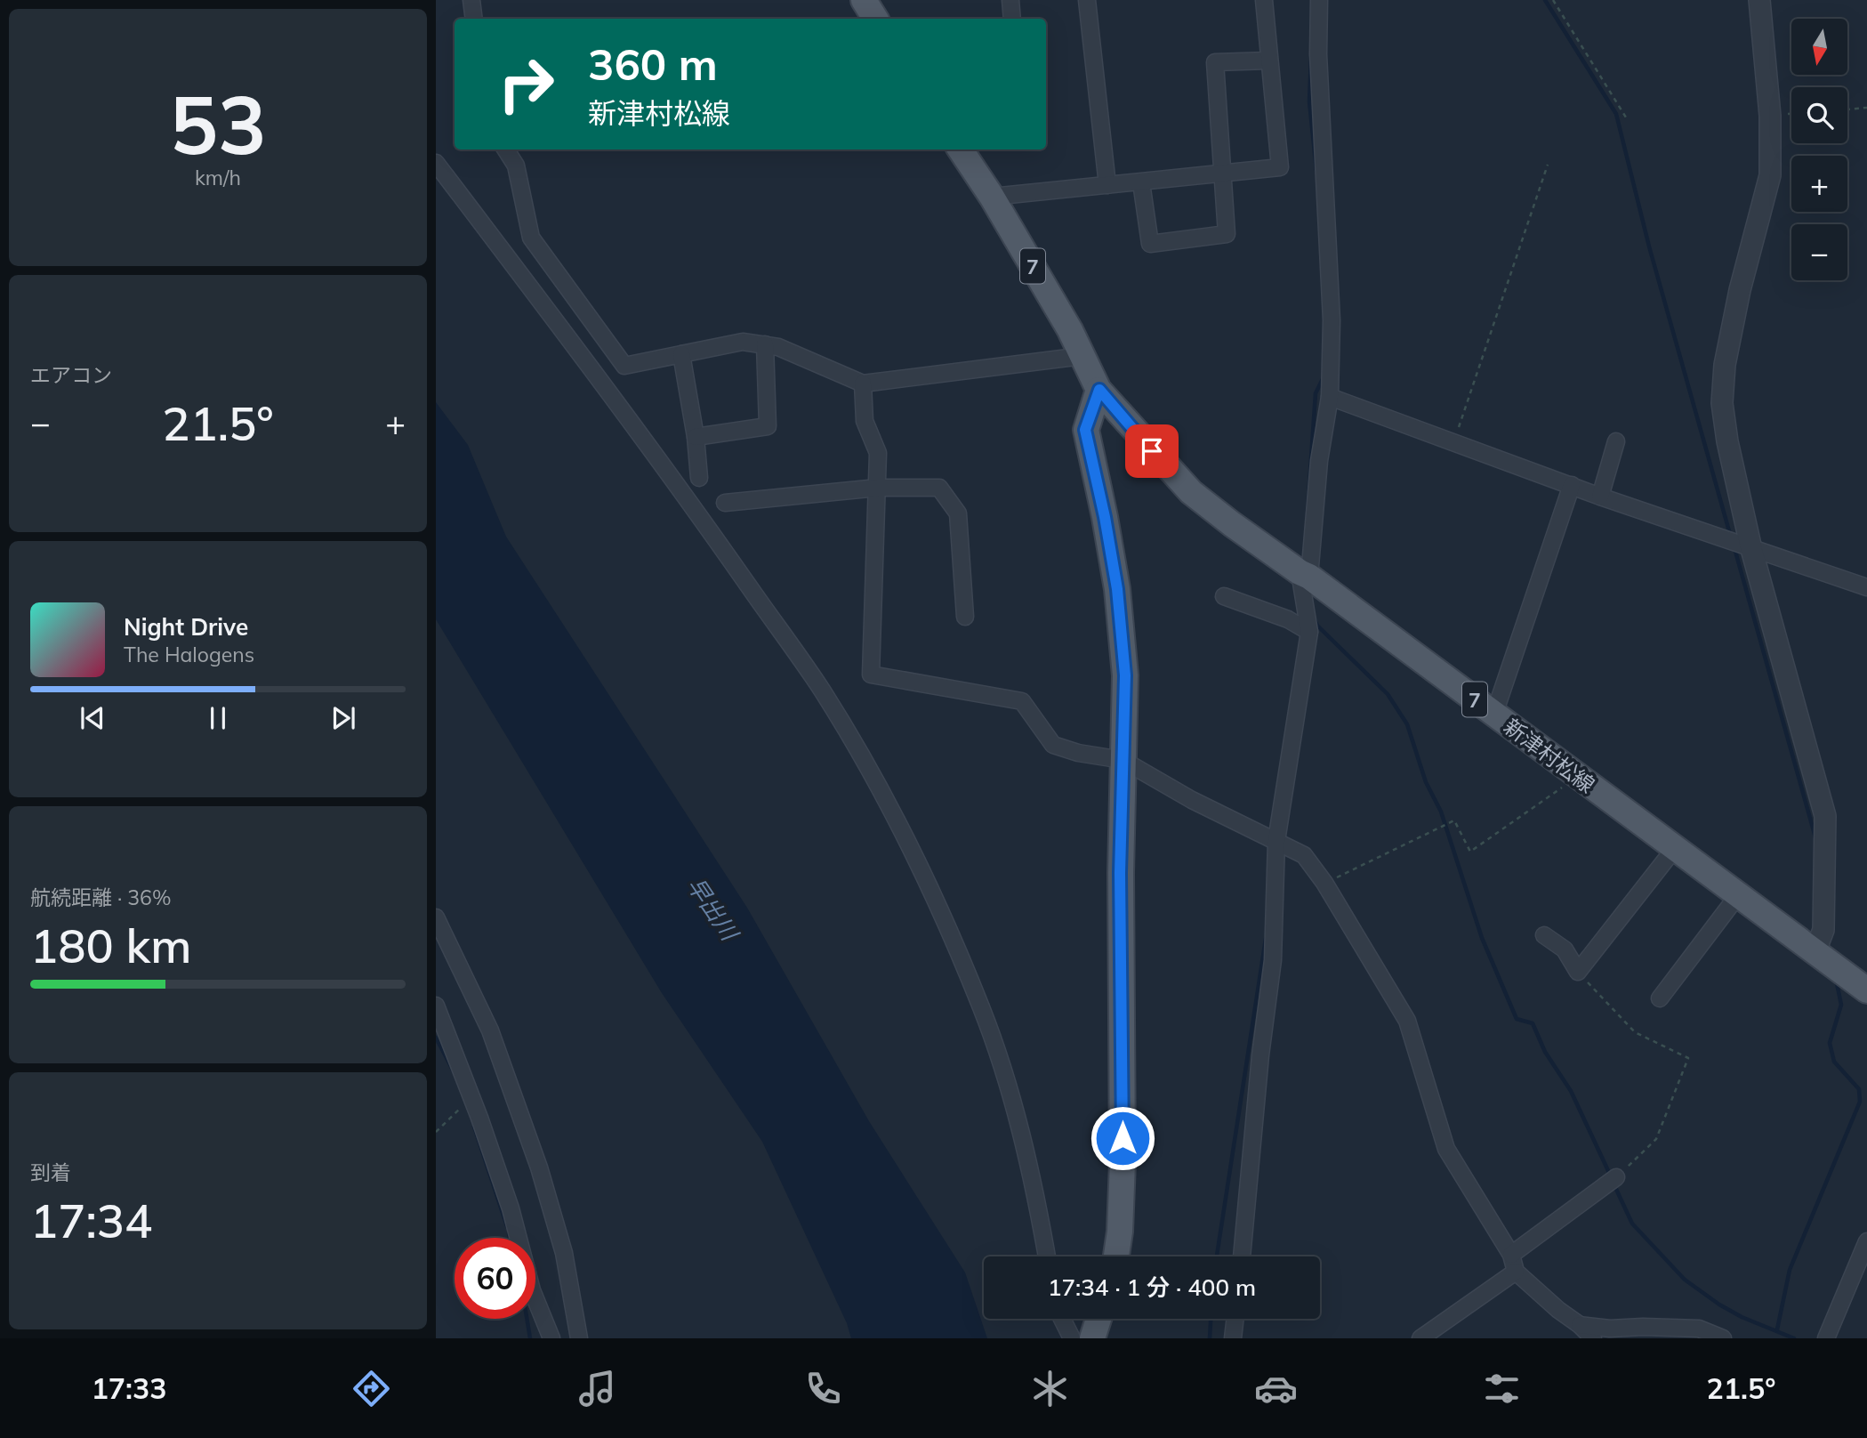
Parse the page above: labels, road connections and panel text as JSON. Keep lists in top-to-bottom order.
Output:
{
  "streets": {
    "main road": ["7", "新津村松線"]
  },
  "crossings": [
    ["7", "新津村松線"]
  ],
  "water": ["早出川"],
  "north": "bottom",
  "page": {
    "tile": [
      ["53", "km/h"],
      "エアコン",
      ["航続距離 · 36%", "180 km"],
      ["到着", "17:34"]
    ],
    "map_buttons": ["+", "−"],
    "turn": ["360 m", "新津村松線"],
    "heat": ["−", "21.5°", "+"],
    "song": ["Night Drive", "The Halogens"],
    "limit": "60",
    "trip": "17:34 · 1 分 · 400 m",
    "tabs": ["17:33", "21.5°"]
  }
}
